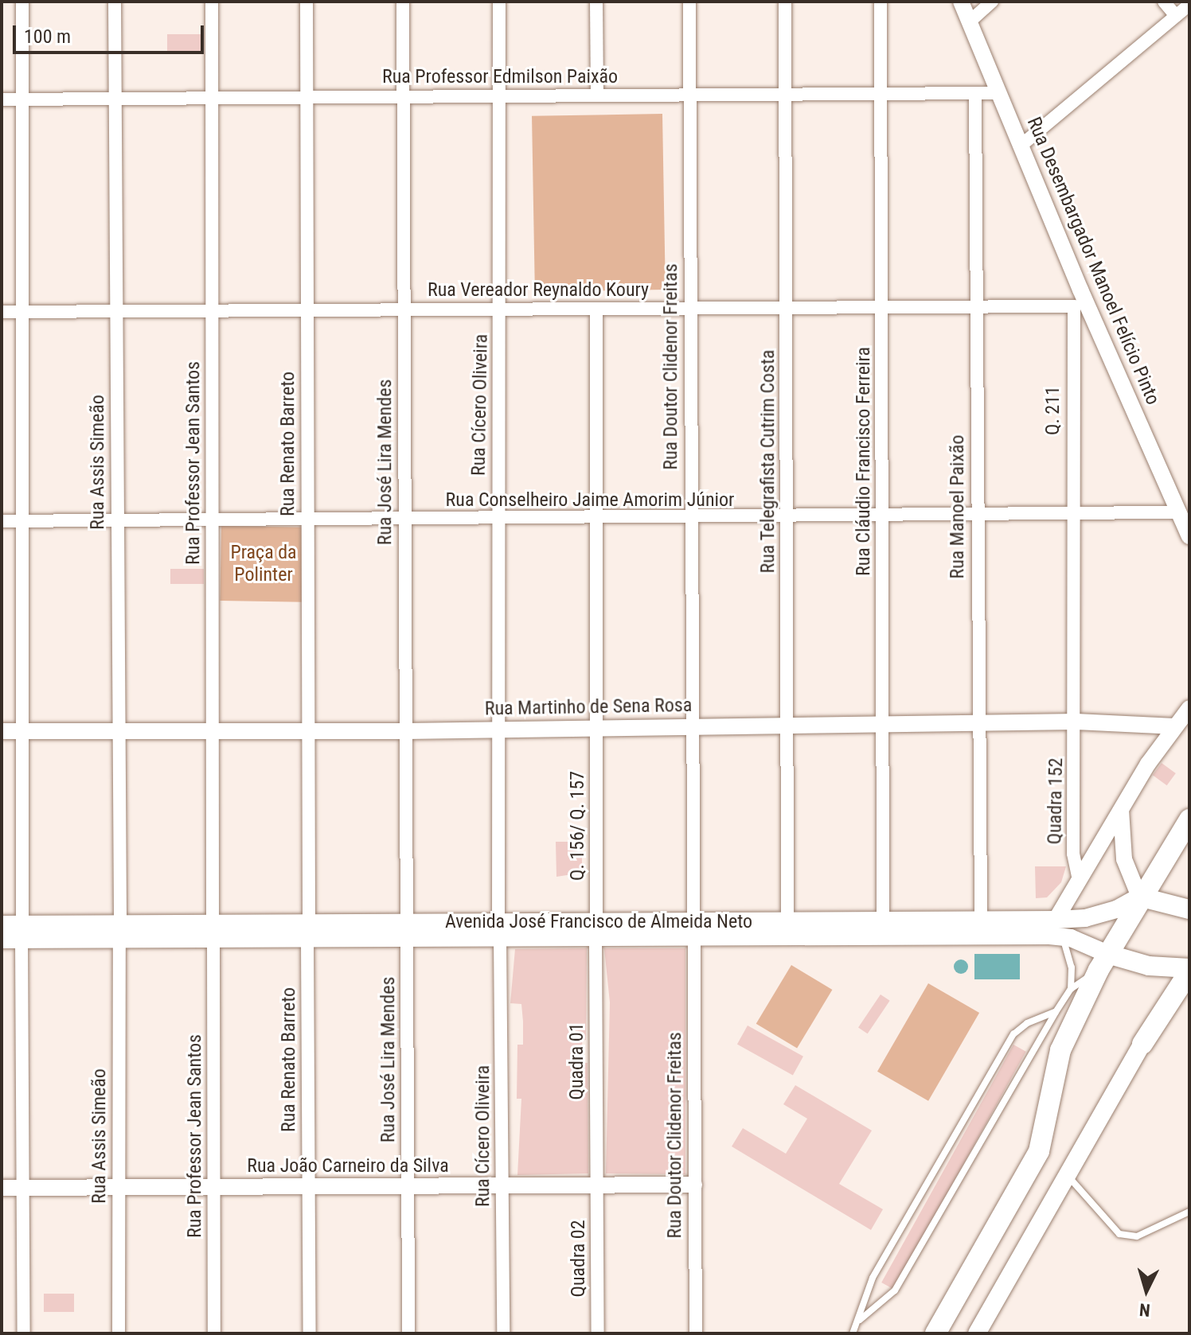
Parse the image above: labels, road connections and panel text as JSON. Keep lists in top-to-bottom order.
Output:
{
  "streets": {
    "main road": ["Avenida José Francisco de Almeida Neto"],
    "street": [
      "Rua Professor Edmilson Paixão",
      "Rua Desembargador Manoel Felício Pinto",
      "Rua Vereador Reynaldo Koury",
      "Rua Doutor Clidenor Freitas",
      "Rua Cícero Oliveira",
      "Q. 211",
      "Rua Renato Barreto",
      "Rua Telegrafista Cutrim Costa",
      "Rua Cláudio Francisco Ferreira",
      "Rua Assis Simeão",
      "Rua José Lira Mendes",
      "Rua Professor Jean Santos",
      "Rua Conselheiro Jaime Amorim Júnior",
      "Rua Manoel Paixão",
      "Rua Martinho de Sena Rosa",
      "Quadra 152",
      "Q. 156/ Q. 157",
      "Quadra 01",
      "Rua João Carneiro da Silva",
      "Quadra 02"
    ]
  },
  "crossings": [
    ["Rua Professor Edmilson Paixão", "Rua Desembargador Manoel Felício Pinto"],
    ["Rua Professor Edmilson Paixão", "Rua Doutor Clidenor Freitas"],
    ["Rua Professor Edmilson Paixão", "Rua Cícero Oliveira"],
    ["Rua Professor Edmilson Paixão", "Rua Renato Barreto"],
    ["Rua Professor Edmilson Paixão", "Rua Telegrafista Cutrim Costa"],
    ["Rua Professor Edmilson Paixão", "Rua Cláudio Francisco Ferreira"],
    ["Rua Professor Edmilson Paixão", "Rua Assis Simeão"],
    ["Rua Professor Edmilson Paixão", "Rua José Lira Mendes"],
    ["Rua Professor Edmilson Paixão", "Rua Professor Jean Santos"],
    ["Rua Professor Edmilson Paixão", "Rua Manoel Paixão"],
    ["Rua Desembargador Manoel Felício Pinto", "Rua Conselheiro Jaime Amorim Júnior"],
    ["Rua Vereador Reynaldo Koury", "Rua Doutor Clidenor Freitas"],
    ["Rua Vereador Reynaldo Koury", "Rua Cícero Oliveira"],
    ["Rua Vereador Reynaldo Koury", "Q. 211"],
    ["Rua Vereador Reynaldo Koury", "Rua Renato Barreto"],
    ["Rua Vereador Reynaldo Koury", "Rua Telegrafista Cutrim Costa"],
    ["Rua Vereador Reynaldo Koury", "Rua Cláudio Francisco Ferreira"],
    ["Rua Vereador Reynaldo Koury", "Rua Assis Simeão"],
    ["Rua Vereador Reynaldo Koury", "Rua José Lira Mendes"],
    ["Rua Vereador Reynaldo Koury", "Rua Professor Jean Santos"],
    ["Rua Vereador Reynaldo Koury", "Rua Manoel Paixão"],
    ["Rua Vereador Reynaldo Koury", "Q. 156/ Q. 157"],
    ["Rua Doutor Clidenor Freitas", "Rua Conselheiro Jaime Amorim Júnior"],
    ["Rua Doutor Clidenor Freitas", "Rua Martinho de Sena Rosa"],
    ["Rua Doutor Clidenor Freitas", "Avenida José Francisco de Almeida Neto"],
    ["Rua Doutor Clidenor Freitas", "Rua João Carneiro da Silva"],
    ["Rua Cícero Oliveira", "Rua Conselheiro Jaime Amorim Júnior"],
    ["Rua Cícero Oliveira", "Rua Martinho de Sena Rosa"],
    ["Rua Cícero Oliveira", "Avenida José Francisco de Almeida Neto"],
    ["Rua Cícero Oliveira", "Rua João Carneiro da Silva"],
    ["Q. 211", "Rua Conselheiro Jaime Amorim Júnior"],
    ["Q. 211", "Rua Martinho de Sena Rosa"],
    ["Q. 211", "Quadra 152"],
    ["Rua Renato Barreto", "Rua Conselheiro Jaime Amorim Júnior"],
    ["Rua Renato Barreto", "Rua Martinho de Sena Rosa"],
    ["Rua Renato Barreto", "Avenida José Francisco de Almeida Neto"],
    ["Rua Renato Barreto", "Rua João Carneiro da Silva"],
    ["Rua Telegrafista Cutrim Costa", "Rua Conselheiro Jaime Amorim Júnior"],
    ["Rua Telegrafista Cutrim Costa", "Rua Martinho de Sena Rosa"],
    ["Rua Telegrafista Cutrim Costa", "Avenida José Francisco de Almeida Neto"],
    ["Rua Cláudio Francisco Ferreira", "Rua Conselheiro Jaime Amorim Júnior"],
    ["Rua Cláudio Francisco Ferreira", "Rua Martinho de Sena Rosa"],
    ["Rua Cláudio Francisco Ferreira", "Avenida José Francisco de Almeida Neto"],
    ["Rua Assis Simeão", "Rua Conselheiro Jaime Amorim Júnior"],
    ["Rua Assis Simeão", "Rua Martinho de Sena Rosa"],
    ["Rua Assis Simeão", "Avenida José Francisco de Almeida Neto"],
    ["Rua Assis Simeão", "Rua João Carneiro da Silva"],
    ["Rua José Lira Mendes", "Rua Conselheiro Jaime Amorim Júnior"],
    ["Rua José Lira Mendes", "Rua Martinho de Sena Rosa"],
    ["Rua José Lira Mendes", "Avenida José Francisco de Almeida Neto"],
    ["Rua José Lira Mendes", "Rua João Carneiro da Silva"],
    ["Rua Professor Jean Santos", "Rua Conselheiro Jaime Amorim Júnior"],
    ["Rua Professor Jean Santos", "Rua Martinho de Sena Rosa"],
    ["Rua Professor Jean Santos", "Avenida José Francisco de Almeida Neto"],
    ["Rua Professor Jean Santos", "Rua João Carneiro da Silva"],
    ["Rua Conselheiro Jaime Amorim Júnior", "Rua Manoel Paixão"],
    ["Rua Conselheiro Jaime Amorim Júnior", "Q. 156/ Q. 157"],
    ["Rua Manoel Paixão", "Rua Martinho de Sena Rosa"],
    ["Rua Manoel Paixão", "Avenida José Francisco de Almeida Neto"],
    ["Rua Martinho de Sena Rosa", "Quadra 152"],
    ["Rua Martinho de Sena Rosa", "Q. 156/ Q. 157"],
    ["Q. 156/ Q. 157", "Avenida José Francisco de Almeida Neto"],
    ["Q. 156/ Q. 157", "Quadra 01"],
    ["Avenida José Francisco de Almeida Neto", "Quadra 01"],
    ["Quadra 01", "Rua João Carneiro da Silva"],
    ["Quadra 01", "Quadra 02"],
    ["Rua João Carneiro da Silva", "Quadra 02"]
  ],
  "parks": ["Praça da Polinter"],
  "scale_bar": "100 m",
  "north": "bottom"
}
